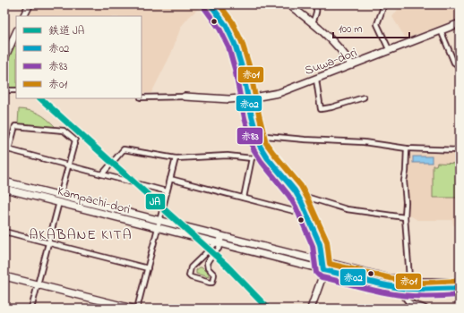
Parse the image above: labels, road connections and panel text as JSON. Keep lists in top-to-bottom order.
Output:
{
  "streets": {
    "main road": ["Suwa-dori", "Kampachi-dori"]
  },
  "districts": ["AKABANE KITA"],
  "lines": [
    "transit line 赤02",
    "transit line 赤01",
    "transit line 赤83",
    "rail line JA"
  ],
  "legend": [
    "鉄道 JA",
    "赤02",
    "赤83",
    "赤01"
  ],
  "scale_bar": "100 m"
}
